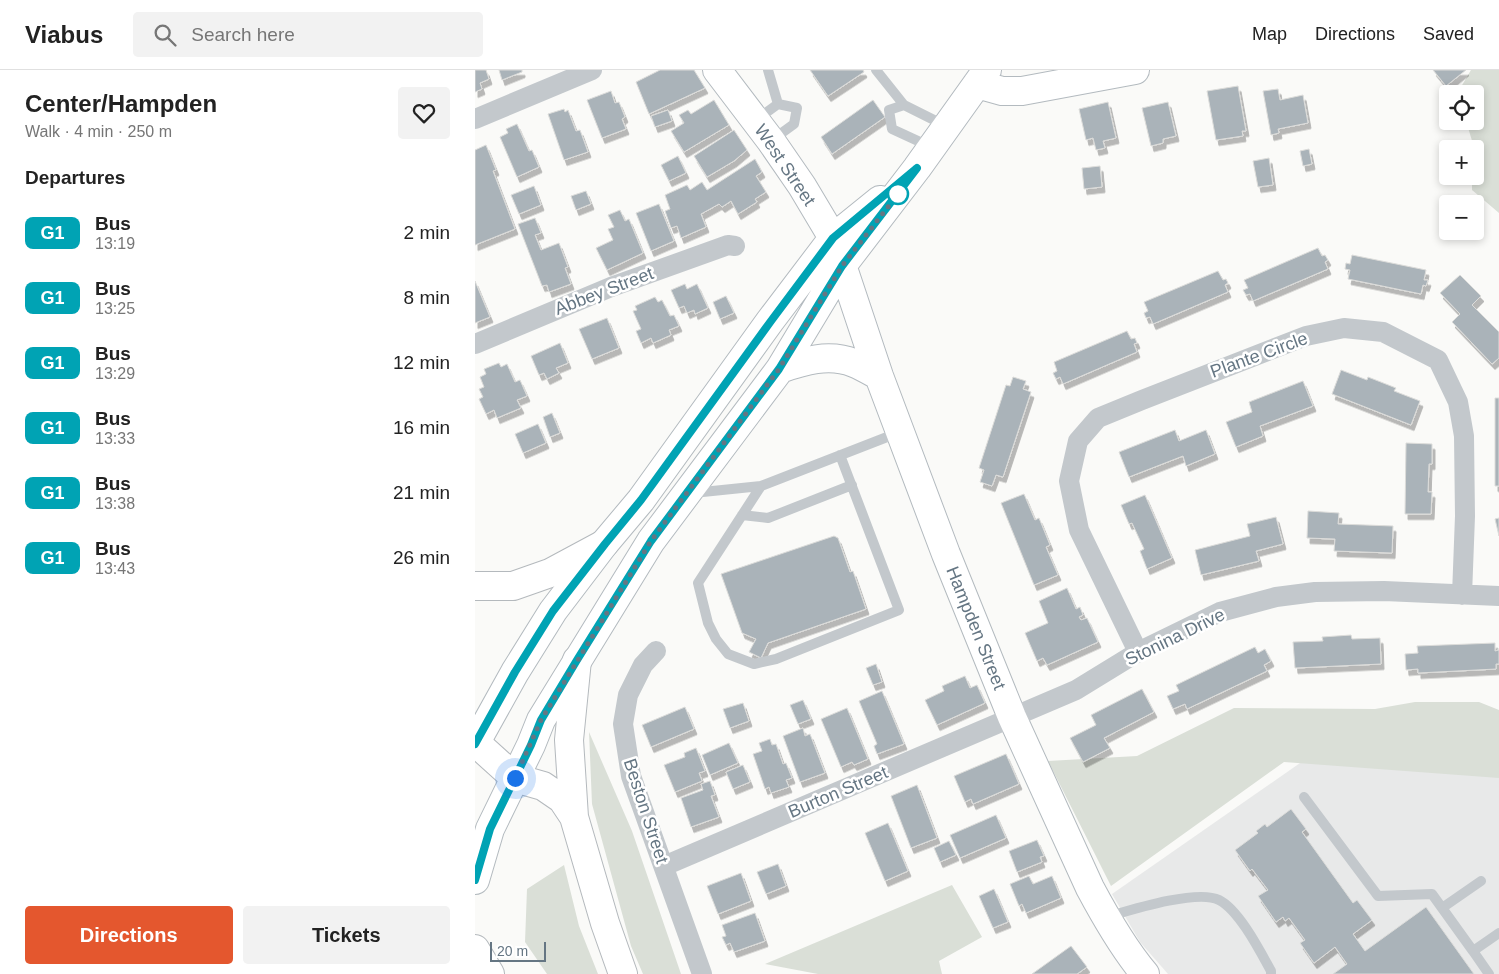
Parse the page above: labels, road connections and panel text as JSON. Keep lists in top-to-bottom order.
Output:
{
  "streets": {
    "main road": ["West Street", "Hampden Street"],
    "street": [
      "Abbey Street",
      "Plante Circle",
      "Stonina Drive",
      "Burton Street",
      "Beston Street"
    ]
  },
  "crossings": [
    ["West Street", "Hampden Street"],
    ["Plante Circle", "Stonina Drive"],
    ["Hampden Street", "Stonina Drive"],
    ["Hampden Street", "Burton Street"],
    ["Stonina Drive", "Burton Street"],
    ["Burton Street", "Beston Street"]
  ],
  "lines": ["bus line G1"],
  "scale_bar": "20 m",
  "page": {
    "header": "Viabus",
    "search": "Search here",
    "nav": ["Map", "Directions", "Saved"],
    "heading": [
      ["Center/Hampden", "Walk · 4 min · 250 m"],
      "Departures"
    ],
    "map_buttons": ["+", "−"],
    "list": [
      {
        "mark": "G1",
        "name": "Bus",
        "note": "13:19",
        "value": "2 min"
      },
      {
        "mark": "G1",
        "name": "Bus",
        "note": "13:25",
        "value": "8 min"
      },
      {
        "mark": "G1",
        "name": "Bus",
        "note": "13:29",
        "value": "12 min"
      },
      {
        "mark": "G1",
        "name": "Bus",
        "note": "13:33",
        "value": "16 min"
      },
      {
        "mark": "G1",
        "name": "Bus",
        "note": "13:38",
        "value": "21 min"
      },
      {
        "mark": "G1",
        "name": "Bus",
        "note": "13:43",
        "value": "26 min"
      }
    ],
    "buttons": ["Directions", "Tickets"],
    "scale": "20 m"
  }
}
